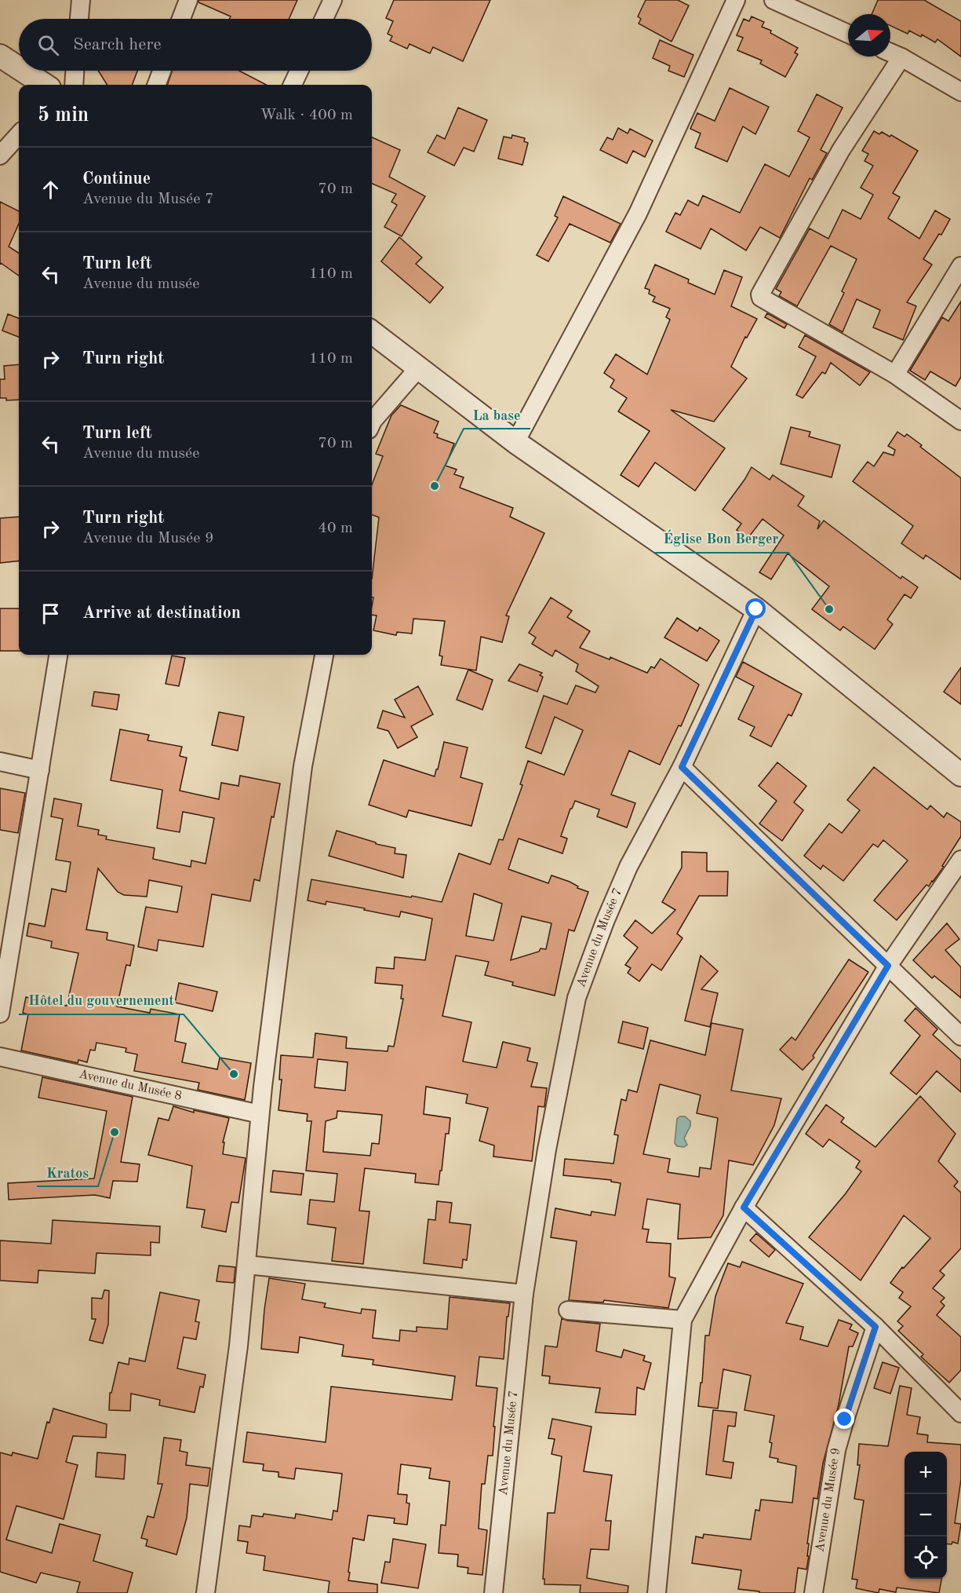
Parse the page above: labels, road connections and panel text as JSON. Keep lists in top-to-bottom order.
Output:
{
  "streets": {
    "street": ["Avenue du Musée 7", "Avenue du Musée 8", "Avenue du Musée 9"]
  },
  "places": [
    "La base",
    "Église Bon Berger",
    "Hôtel du gouvernement",
    "Kratos"
  ],
  "north": "right",
  "page": {
    "search": "Search here",
    "heading": ["5 min", "Walk · 400 m"],
    "list": [
      ["Continue", "Avenue du Musée 7", "70 m"],
      ["Turn left", "Avenue du musée", "110 m"],
      ["Turn right", "110 m"],
      ["Turn left", "Avenue du musée", "70 m"],
      ["Turn right", "Avenue du Musée 9", "40 m"],
      "Arrive at destination"
    ],
    "map_buttons": ["+", "−"]
  }
}
